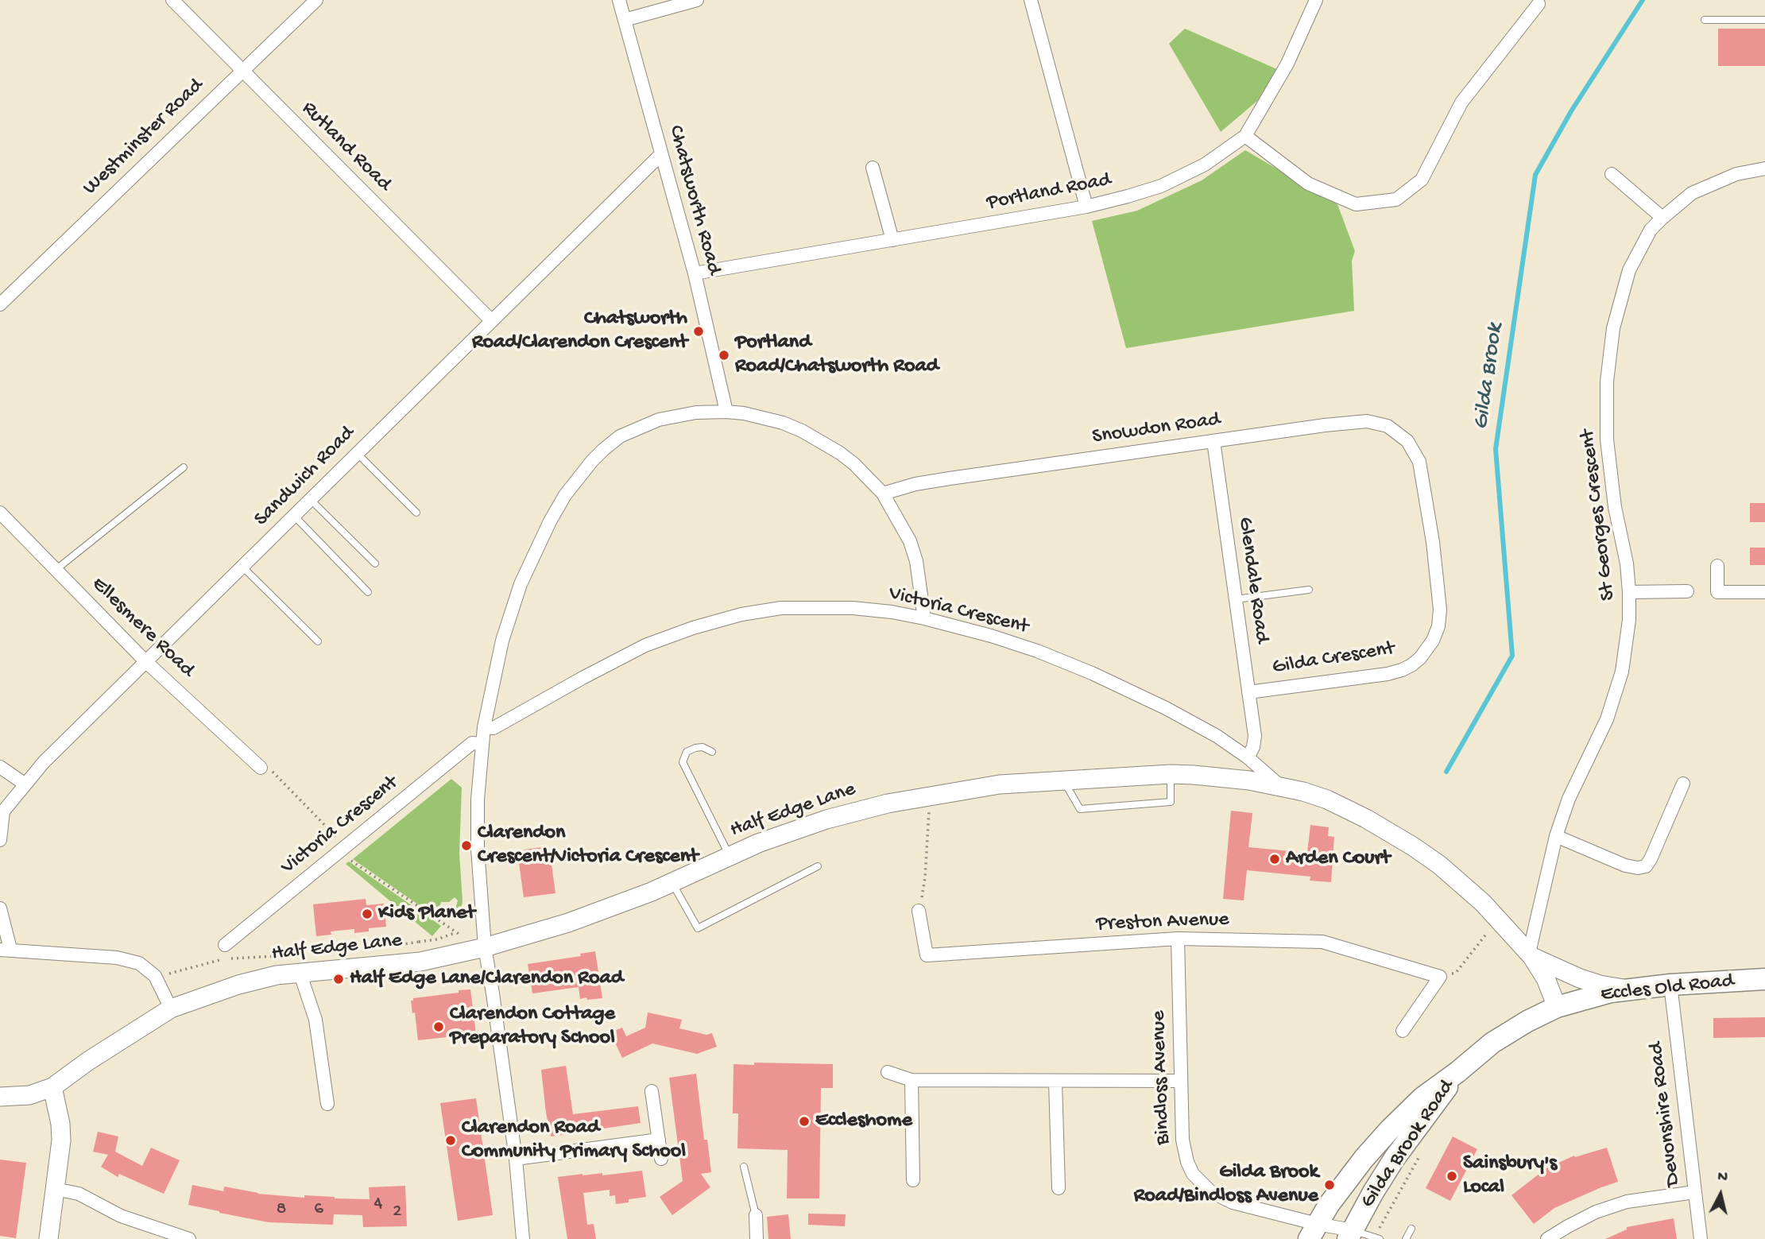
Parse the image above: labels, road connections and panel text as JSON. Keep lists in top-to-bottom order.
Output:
{
  "streets": {
    "main road": ["Half Edge Lane", "Eccles Old Road", "Gilda Brook Road"],
    "street": [
      "Westminster Road",
      "Rutland Road",
      "Portland Road",
      "Chatsworth Road",
      "Snowdon Road",
      "Sandwich Road",
      "St Georges Crescent",
      "Glendale Road",
      "Victoria Crescent",
      "Ellesmere Road",
      "Gilda Crescent",
      "Preston Avenue",
      "Bindloss Avenue",
      "Devonshire Road"
    ]
  },
  "crossings": [
    ["Westminster Road", "Rutland Road"],
    ["Rutland Road", "Sandwich Road"],
    ["Portland Road", "Chatsworth Road"],
    ["Chatsworth Road", "Sandwich Road"],
    ["Snowdon Road", "Glendale Road"],
    ["Snowdon Road", "Gilda Crescent"],
    ["Sandwich Road", "Ellesmere Road"],
    ["St Georges Crescent", "Half Edge Lane"],
    ["Glendale Road", "Victoria Crescent"],
    ["Glendale Road", "Gilda Crescent"],
    ["Victoria Crescent", "Half Edge Lane"],
    ["Half Edge Lane", "Eccles Old Road"],
    ["Preston Avenue", "Bindloss Avenue"],
    ["Eccles Old Road", "Devonshire Road"],
    ["Eccles Old Road", "Gilda Brook Road"],
    ["Bindloss Avenue", "Gilda Brook Road"]
  ],
  "water": ["Gilda Brook"],
  "places": [
    "Chatsworth Road/Clarendon Crescent",
    "Portland Road/Chatsworth Road",
    "Clarendon Crescent/Victoria Crescent",
    "Arden Court",
    "Kids Planet",
    "Half Edge Lane/Clarendon Road",
    "Clarendon Cottage Preparatory School",
    "Eccleshome",
    "Clarendon Road Community Primary School",
    "Sainsbury's Local",
    "Gilda Brook Road/Bindloss Avenue"
  ],
  "house_numbers": [
    "4",
    "8",
    "6",
    "2"
  ],
  "north": "top"
}
